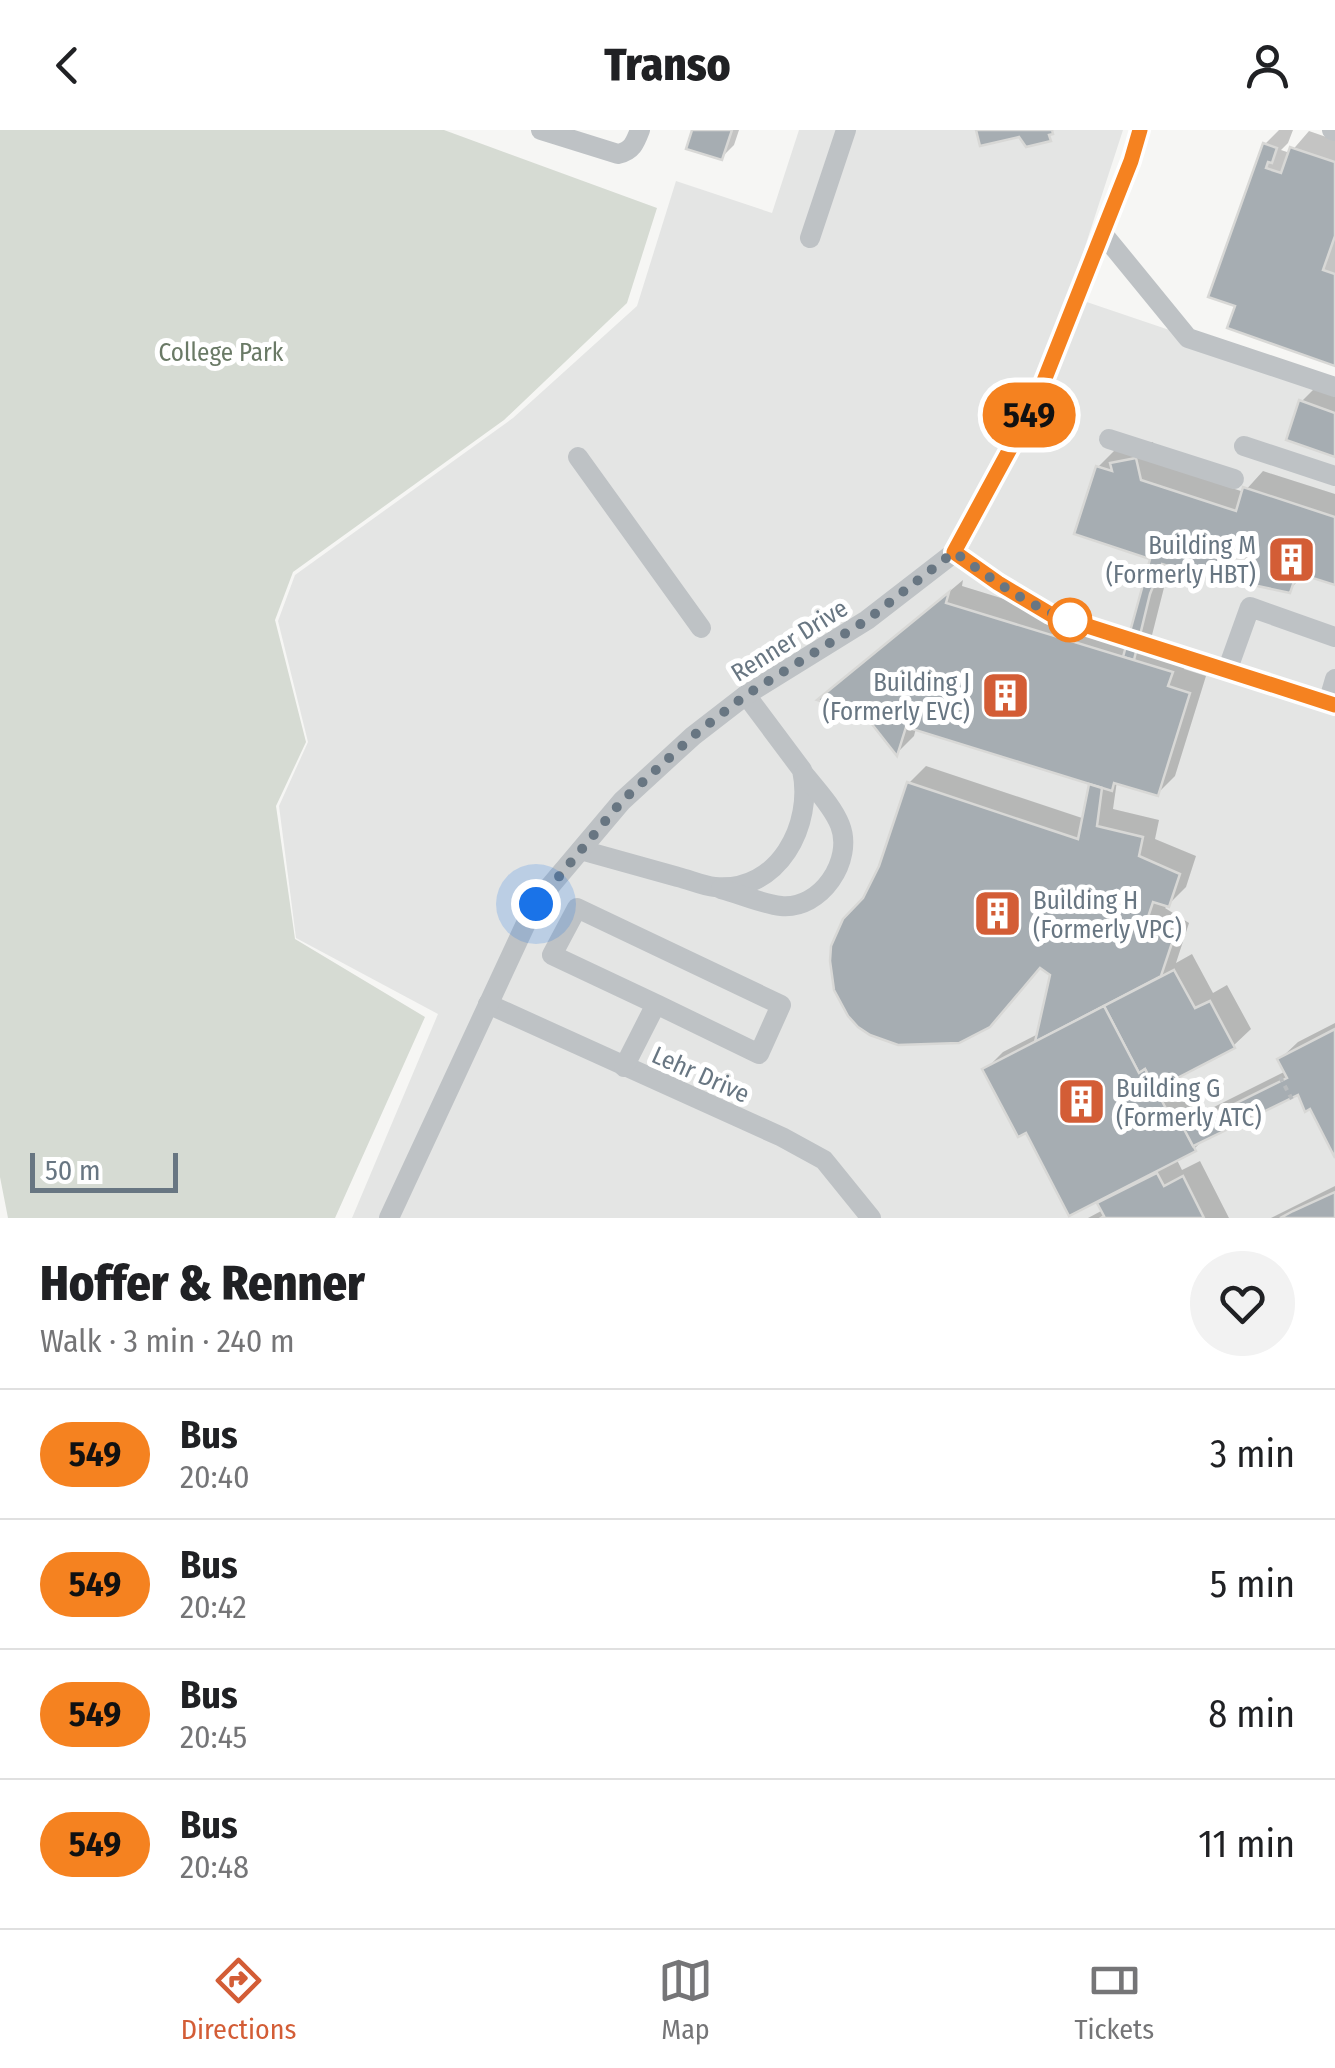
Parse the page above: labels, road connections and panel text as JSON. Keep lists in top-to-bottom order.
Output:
{
  "streets": {
    "street": ["Renner Drive", "Lehr Drive"]
  },
  "crossings": [
    ["Renner Drive", "Lehr Drive"]
  ],
  "parks": ["College Park"],
  "places": {
    "building": [
      "Building M (Formerly HBT)",
      "Building J (Formerly EVC)",
      "Building H (Formerly VPC)",
      "Building G (Formerly ATC)"
    ]
  },
  "lines": ["bus line 549"],
  "scale_bar": "50 m",
  "page": {
    "header": "Transo",
    "on_map": "549",
    "scale": "50 m",
    "heading": ["Hoffer & Renner", "Walk · 3 min · 240 m"],
    "list": [
      {
        "mark": "549",
        "name": "Bus",
        "note": "20:40",
        "value": "3 min"
      },
      {
        "mark": "549",
        "name": "Bus",
        "note": "20:42",
        "value": "5 min"
      },
      {
        "mark": "549",
        "name": "Bus",
        "note": "20:45",
        "value": "8 min"
      },
      {
        "mark": "549",
        "name": "Bus",
        "note": "20:48",
        "value": "11 min"
      }
    ],
    "tabs": ["Directions", "Map", "Tickets"]
  }
}
